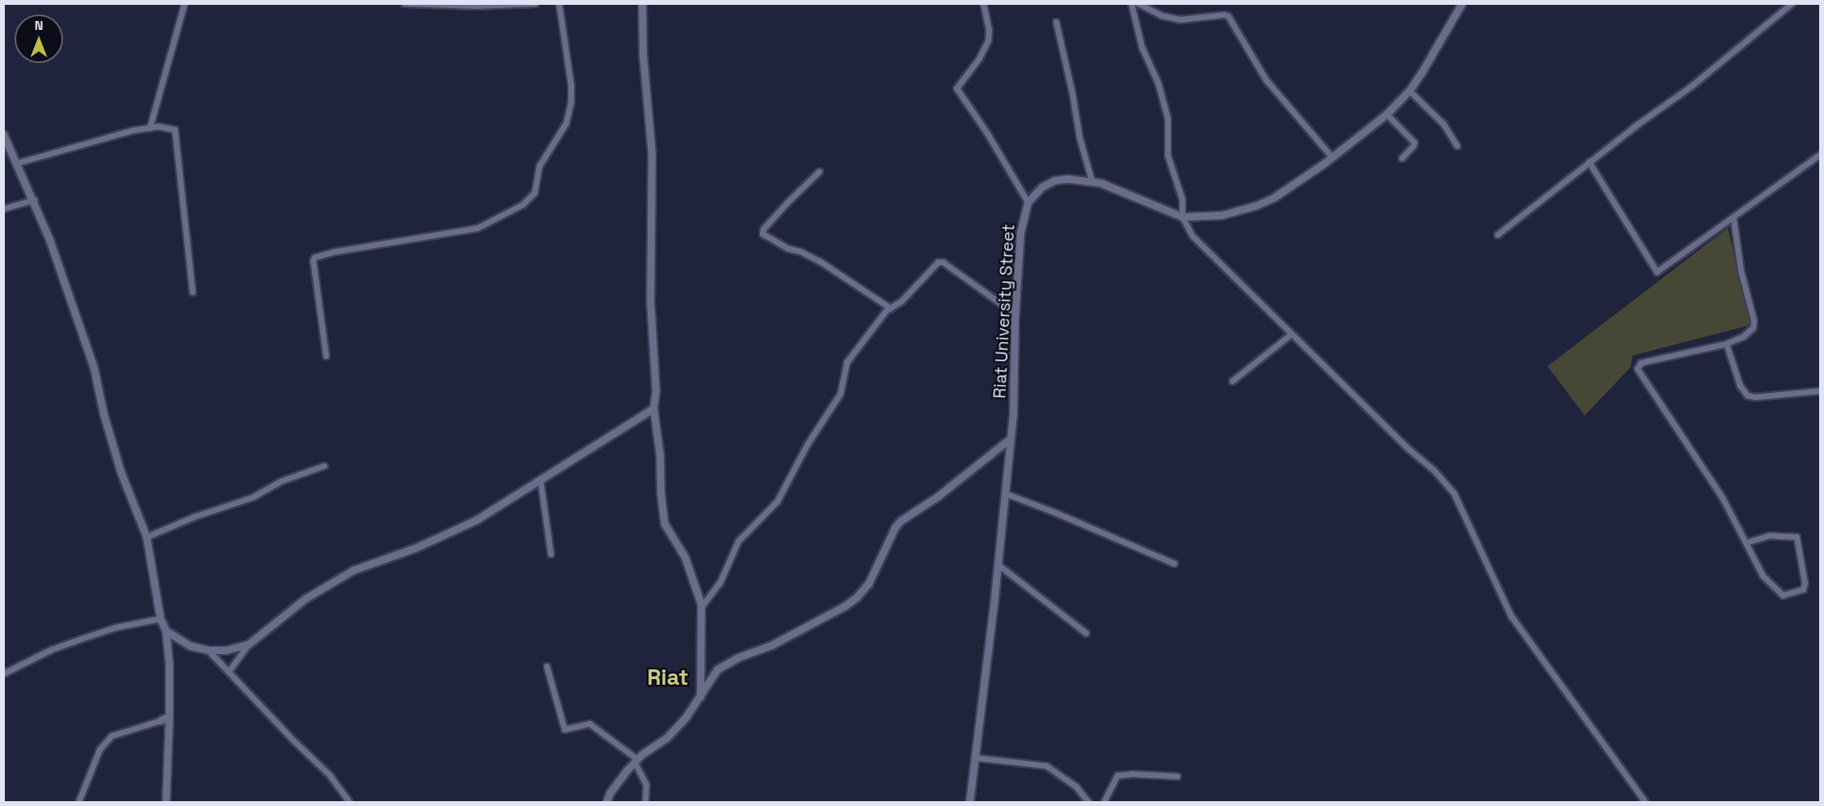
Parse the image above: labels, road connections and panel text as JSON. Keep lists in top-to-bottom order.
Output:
{
  "streets": {
    "street": ["Riat University Street"]
  },
  "districts": ["Riat"],
  "north": "top"
}
